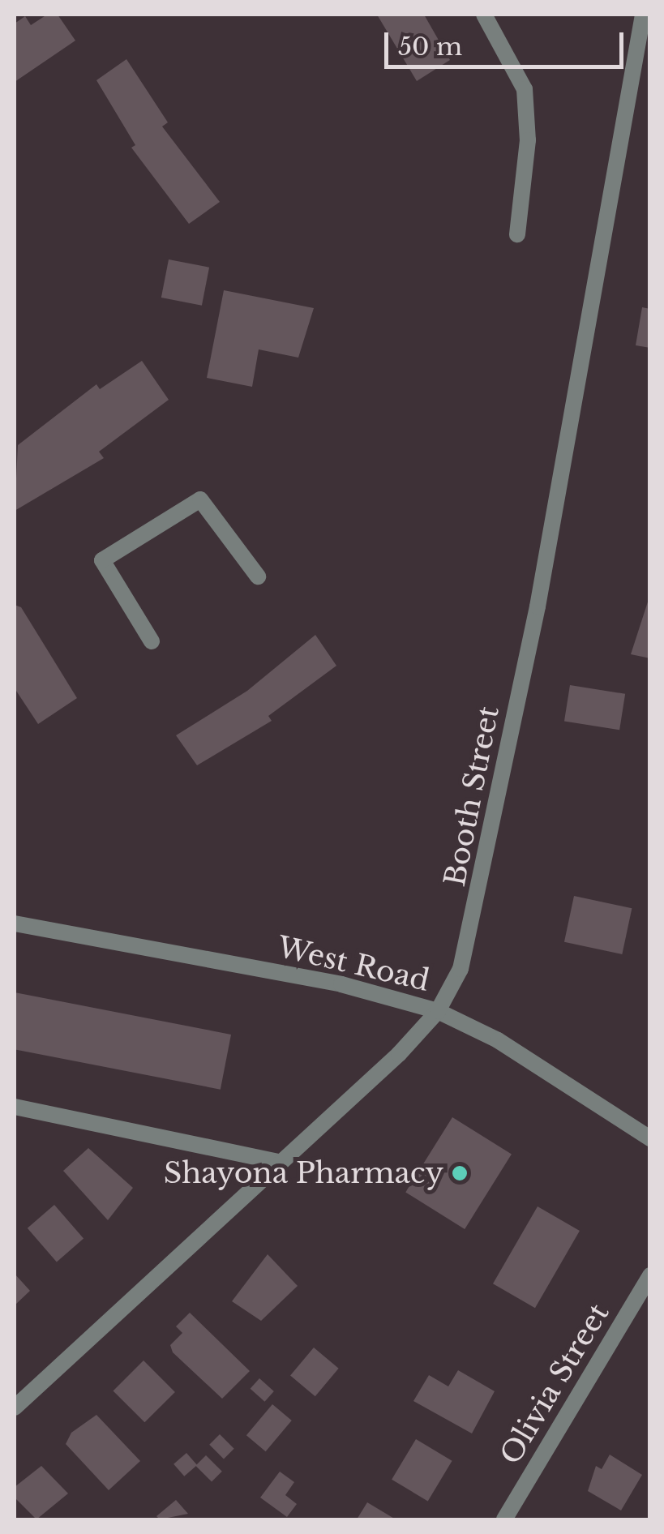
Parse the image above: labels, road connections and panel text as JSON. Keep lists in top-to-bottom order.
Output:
{
  "streets": {
    "street": ["Booth Street", "West Road", "Olivia Street"]
  },
  "crossings": [
    ["Booth Street", "West Road"]
  ],
  "places": ["Shayona Pharmacy"],
  "scale_bar": "50 m"
}
